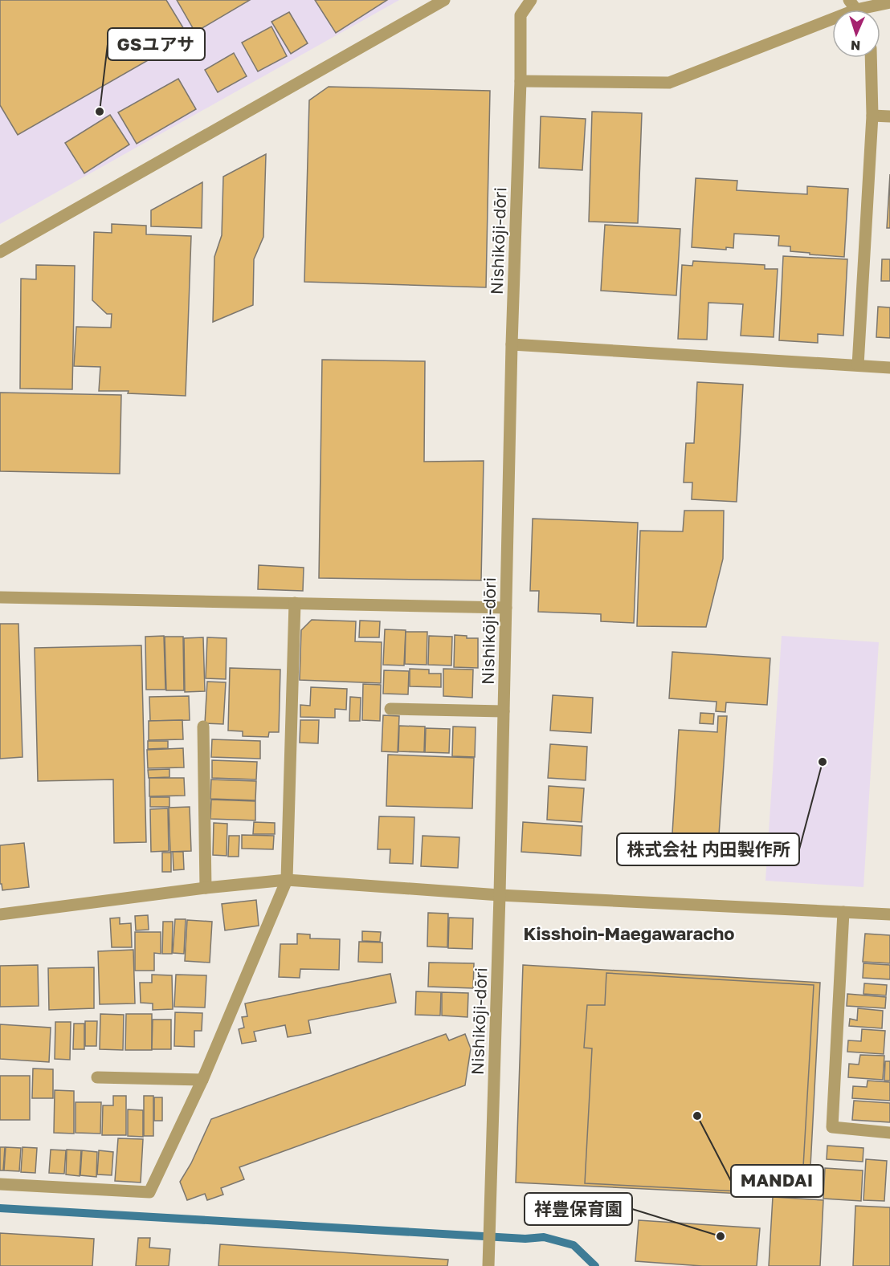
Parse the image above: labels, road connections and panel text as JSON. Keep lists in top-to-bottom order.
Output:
{
  "streets": {
    "street": ["Nishikōji-dōri"]
  },
  "districts": ["Kisshoin-Maegawaracho"],
  "places": [
    "GSユアサ",
    "株式会社 内田製作所",
    "MANDAI",
    "祥豊保育園"
  ],
  "north": "bottom"
}
